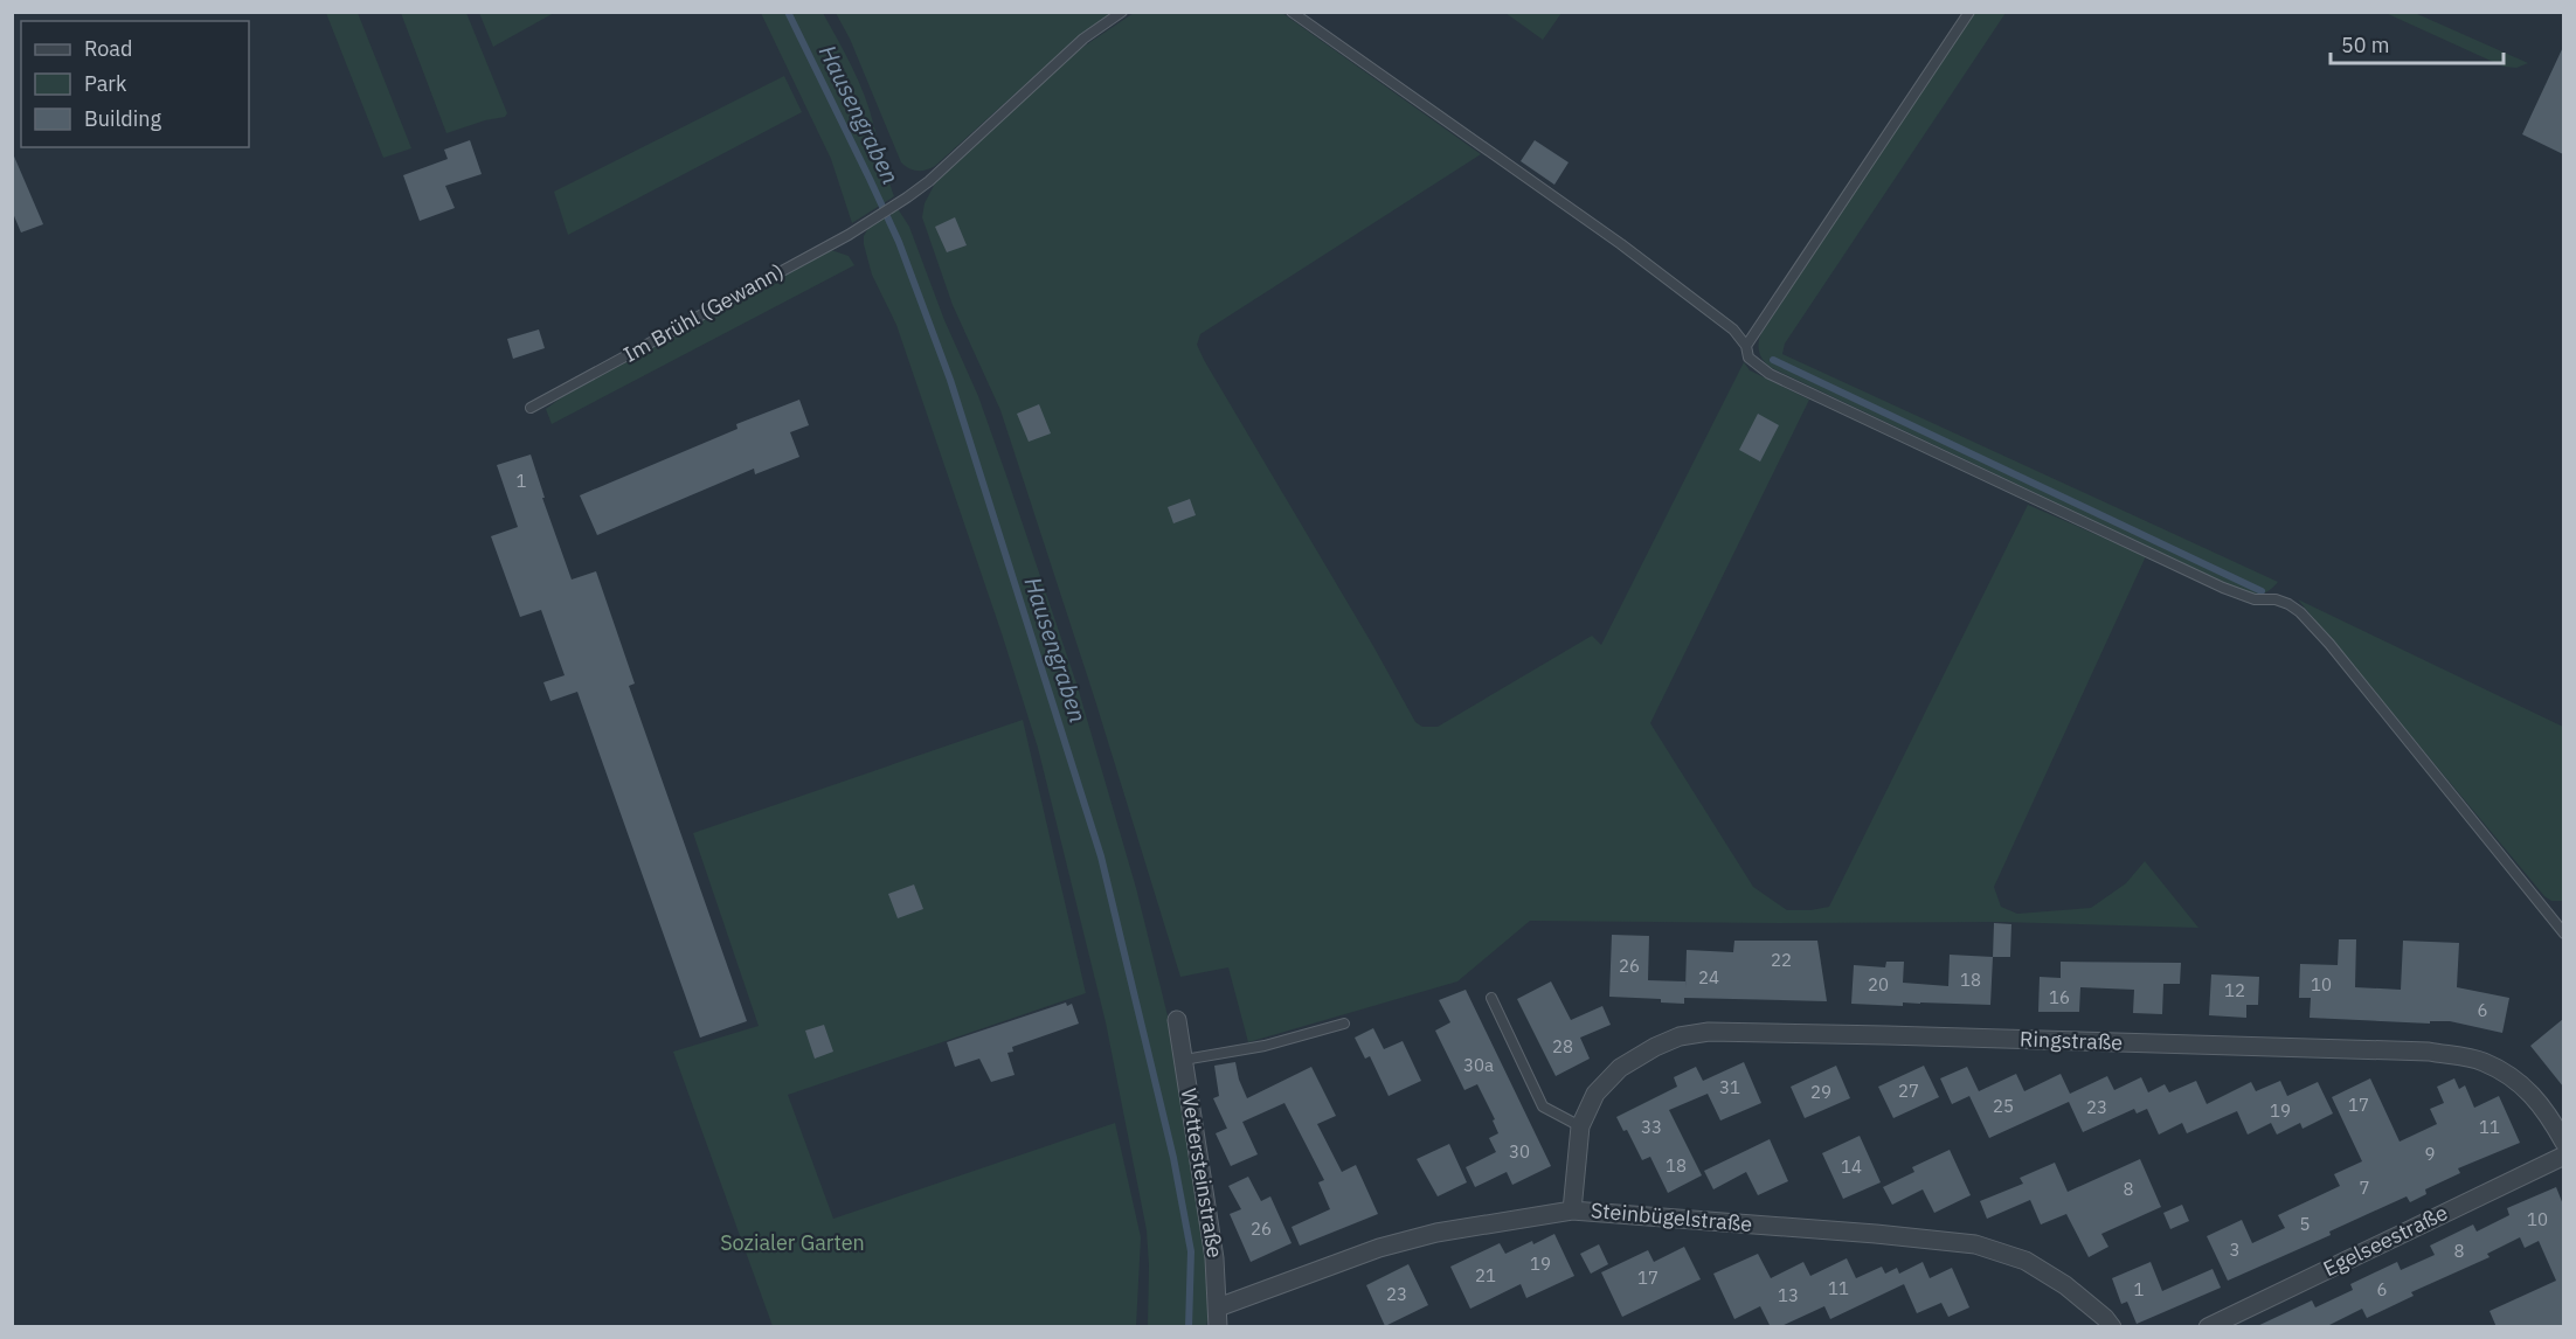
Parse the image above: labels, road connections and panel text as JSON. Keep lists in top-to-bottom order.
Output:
{
  "streets": {
    "street": [
      "Ringstraße",
      "Wettersteinstraße",
      "Steinbügelstraße",
      "Egelseestraße"
    ],
    "lane": ["Im Brühl (Gewann)"]
  },
  "crossings": [
    ["Ringstraße", "Steinbügelstraße"],
    ["Wettersteinstraße", "Steinbügelstraße"]
  ],
  "water": ["Hausengraben"],
  "parks": ["Sozialer Garten"],
  "house_numbers": [
    "1",
    "22",
    "26",
    "24",
    "18",
    "20",
    "10",
    "12",
    "16",
    "6",
    "28",
    "30a",
    "31",
    "27",
    "29",
    "17",
    "25",
    "23",
    "19",
    "33",
    "11",
    "30",
    "9",
    "18",
    "14",
    "7",
    "8",
    "10",
    "5",
    "26",
    "3",
    "8",
    "19",
    "21",
    "17",
    "11",
    "1",
    "6",
    "23",
    "13"
  ],
  "legend": ["Road", "Park", "Building"],
  "scale_bar": "50 m"
}
